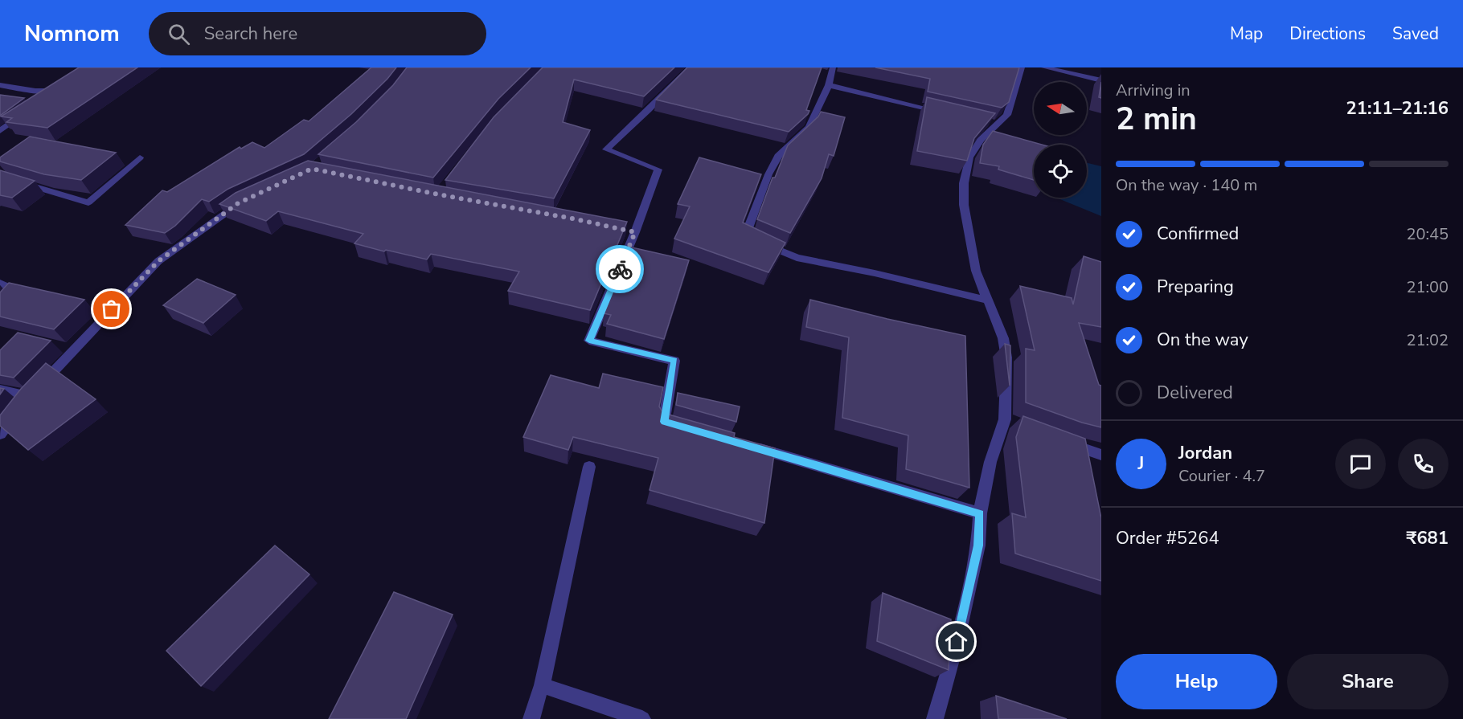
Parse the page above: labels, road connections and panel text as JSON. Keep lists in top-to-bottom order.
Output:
{
  "north": "left",
  "page": {
    "header": "Nomnom",
    "search": "Search here",
    "nav": ["Map", "Directions", "Saved"],
    "heading": ["2 min", "Arriving in", "21:11–21:16"],
    "panel": [
      "Jordan",
      "Courier · 4.7",
      "Order #5264",
      "₹681"
    ],
    "bar": "On the way · 140 m",
    "list": [
      ["Confirmed", "20:45"],
      ["Preparing", "21:00"],
      ["On the way", "21:02"],
      "Delivered"
    ],
    "round": "J",
    "buttons": ["Help", "Share"]
  }
}
